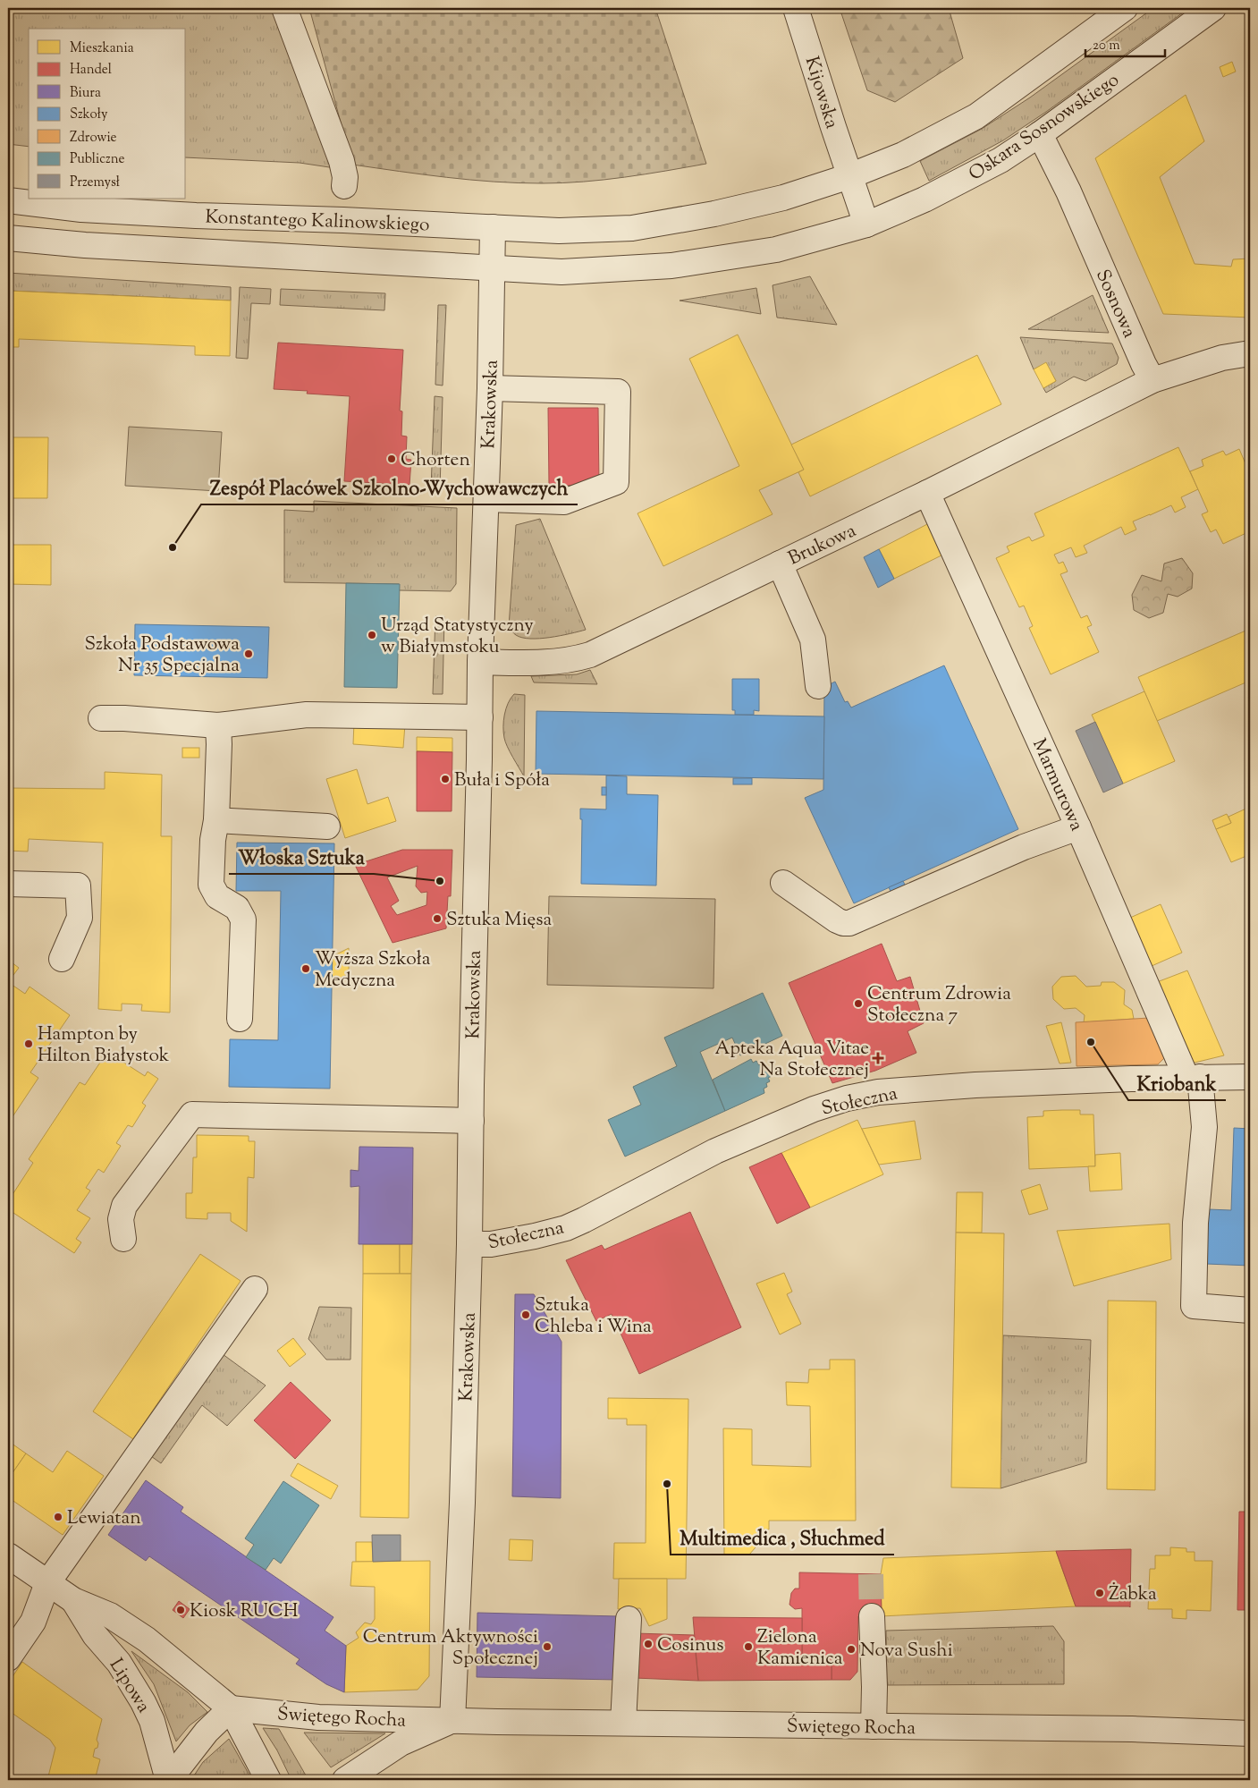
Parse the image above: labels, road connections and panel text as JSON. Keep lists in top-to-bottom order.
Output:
{
  "streets": {
    "street": [
      "Kijowska",
      "Oskara Sosnowskiego",
      "Konstantego Kalinowskiego",
      "Sosnowa",
      "Krakowska",
      "Brukowa",
      "Marmurowa",
      "Stołeczna",
      "Lipowa",
      "Świętego Rocha"
    ]
  },
  "crossings": [
    ["Kijowska", "Oskara Sosnowskiego"],
    ["Oskara Sosnowskiego", "Konstantego Kalinowskiego"],
    ["Oskara Sosnowskiego", "Sosnowa"],
    ["Oskara Sosnowskiego", "Krakowska"],
    ["Konstantego Kalinowskiego", "Krakowska"],
    ["Sosnowa", "Brukowa"],
    ["Krakowska", "Brukowa"],
    ["Krakowska", "Stołeczna"],
    ["Krakowska", "Świętego Rocha"],
    ["Brukowa", "Marmurowa"],
    ["Marmurowa", "Stołeczna"],
    ["Lipowa", "Świętego Rocha"]
  ],
  "places": {
    "other": [
      "Chorten",
      "Zespół Placówek Szkolno-Wychowawczych",
      "Urząd Statystyczny w Białymstoku",
      "Szkoła Podstawowa Nr 35 Specjalna",
      "Buła i Spóła",
      "Włoska Sztuka",
      "Sztuka Mięsa",
      "Wyższa Szkoła Medyczna",
      "Centrum Zdrowia Stołeczna 7",
      "Kriobank",
      "Hampton by Hilton Białystok",
      "Sztuka Chleba i Wina",
      "Multimedica , Słuchmed",
      "Lewiatan",
      "Żabka",
      "Kiosk RUCH",
      "Cosinus",
      "Centrum Aktywności Społecznej",
      "Zielona Kamienica",
      "Nova Sushi"
    ],
    "health": ["Apteka Aqua Vitae Na Stołecznej"]
  },
  "legend": [
    "Mieszkania",
    "Handel",
    "Biura",
    "Szkoły",
    "Zdrowie",
    "Publiczne",
    "Przemysł"
  ],
  "scale_bar": "20 m"
}
